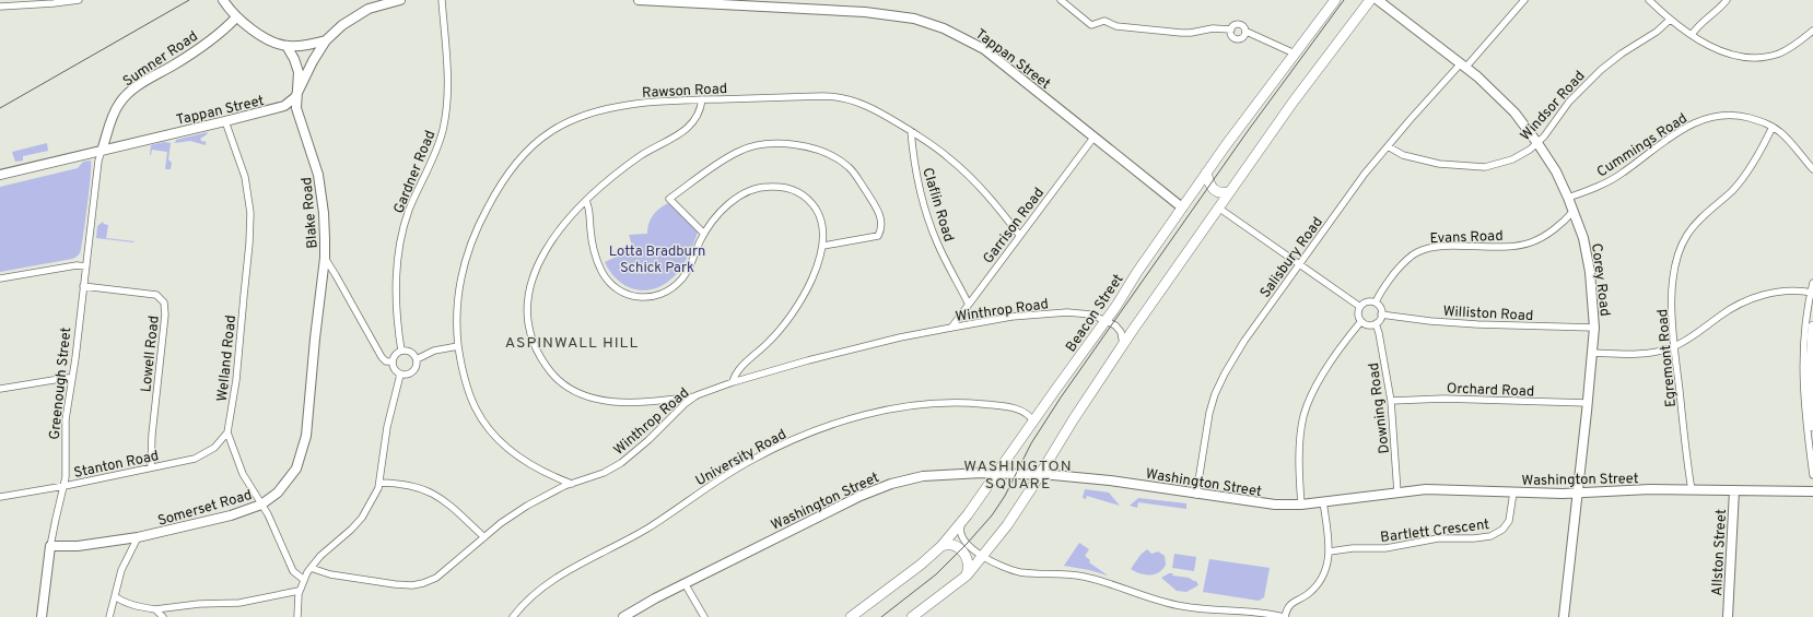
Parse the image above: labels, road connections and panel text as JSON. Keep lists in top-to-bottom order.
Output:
{
  "streets": {
    "main road": ["Beacon Street"],
    "street": [
      "Sumner Road",
      "Tappan Street",
      "Rawson Road",
      "Windsor Road",
      "Cummings Road",
      "Gardner Road",
      "Claflin Road",
      "Blake Road",
      "Garrison Road",
      "Evans Road",
      "Salisbury Road",
      "Corey Road",
      "Winthrop Road",
      "Williston Road",
      "Lowell Road",
      "Welland Road",
      "Egremont Road",
      "Greenough Street",
      "Orchard Road",
      "Downing Road",
      "University Road",
      "Stanton Road",
      "Washington Street",
      "Somerset Road",
      "Bartlett Crescent",
      "Allston Street"
    ]
  },
  "crossings": [
    ["Sumner Road", "Tappan Street"],
    ["Sumner Road", "Greenough Street"],
    ["Tappan Street", "Blake Road"],
    ["Tappan Street", "Garrison Road"],
    ["Tappan Street", "Beacon Street"],
    ["Tappan Street", "Welland Road"],
    ["Tappan Street", "Greenough Street"],
    ["Rawson Road", "Claflin Road"],
    ["Rawson Road", "Garrison Road"],
    ["Rawson Road", "Winthrop Road"],
    ["Windsor Road", "Salisbury Road"],
    ["Windsor Road", "Corey Road"],
    ["Cummings Road", "Corey Road"],
    ["Cummings Road", "Egremont Road"],
    ["Gardner Road", "Blake Road"],
    ["Claflin Road", "Garrison Road"],
    ["Blake Road", "Somerset Road"],
    ["Garrison Road", "Winthrop Road"],
    ["Evans Road", "Corey Road"],
    ["Evans Road", "Williston Road"],
    ["Evans Road", "Downing Road"],
    ["Salisbury Road", "Corey Road"],
    ["Salisbury Road", "Washington Street"],
    ["Corey Road", "Williston Road"],
    ["Corey Road", "Orchard Road"],
    ["Corey Road", "Washington Street"],
    ["Winthrop Road", "Beacon Street"],
    ["Beacon Street", "University Road"],
    ["Beacon Street", "Washington Street"],
    ["Williston Road", "Downing Road"],
    ["Lowell Road", "Greenough Street"],
    ["Lowell Road", "Stanton Road"],
    ["Welland Road", "Stanton Road"],
    ["Welland Road", "Somerset Road"],
    ["Egremont Road", "Washington Street"],
    ["Greenough Street", "Stanton Road"],
    ["Greenough Street", "Somerset Road"],
    ["Orchard Road", "Downing Road"],
    ["Downing Road", "Washington Street"],
    ["Washington Street", "Bartlett Crescent"],
    ["Washington Street", "Allston Street"]
  ],
  "districts": ["ASPINWALL HILL", "WASHINGTON SQUARE"],
  "parks": ["Lotta Bradburn Schick Park"]
}
